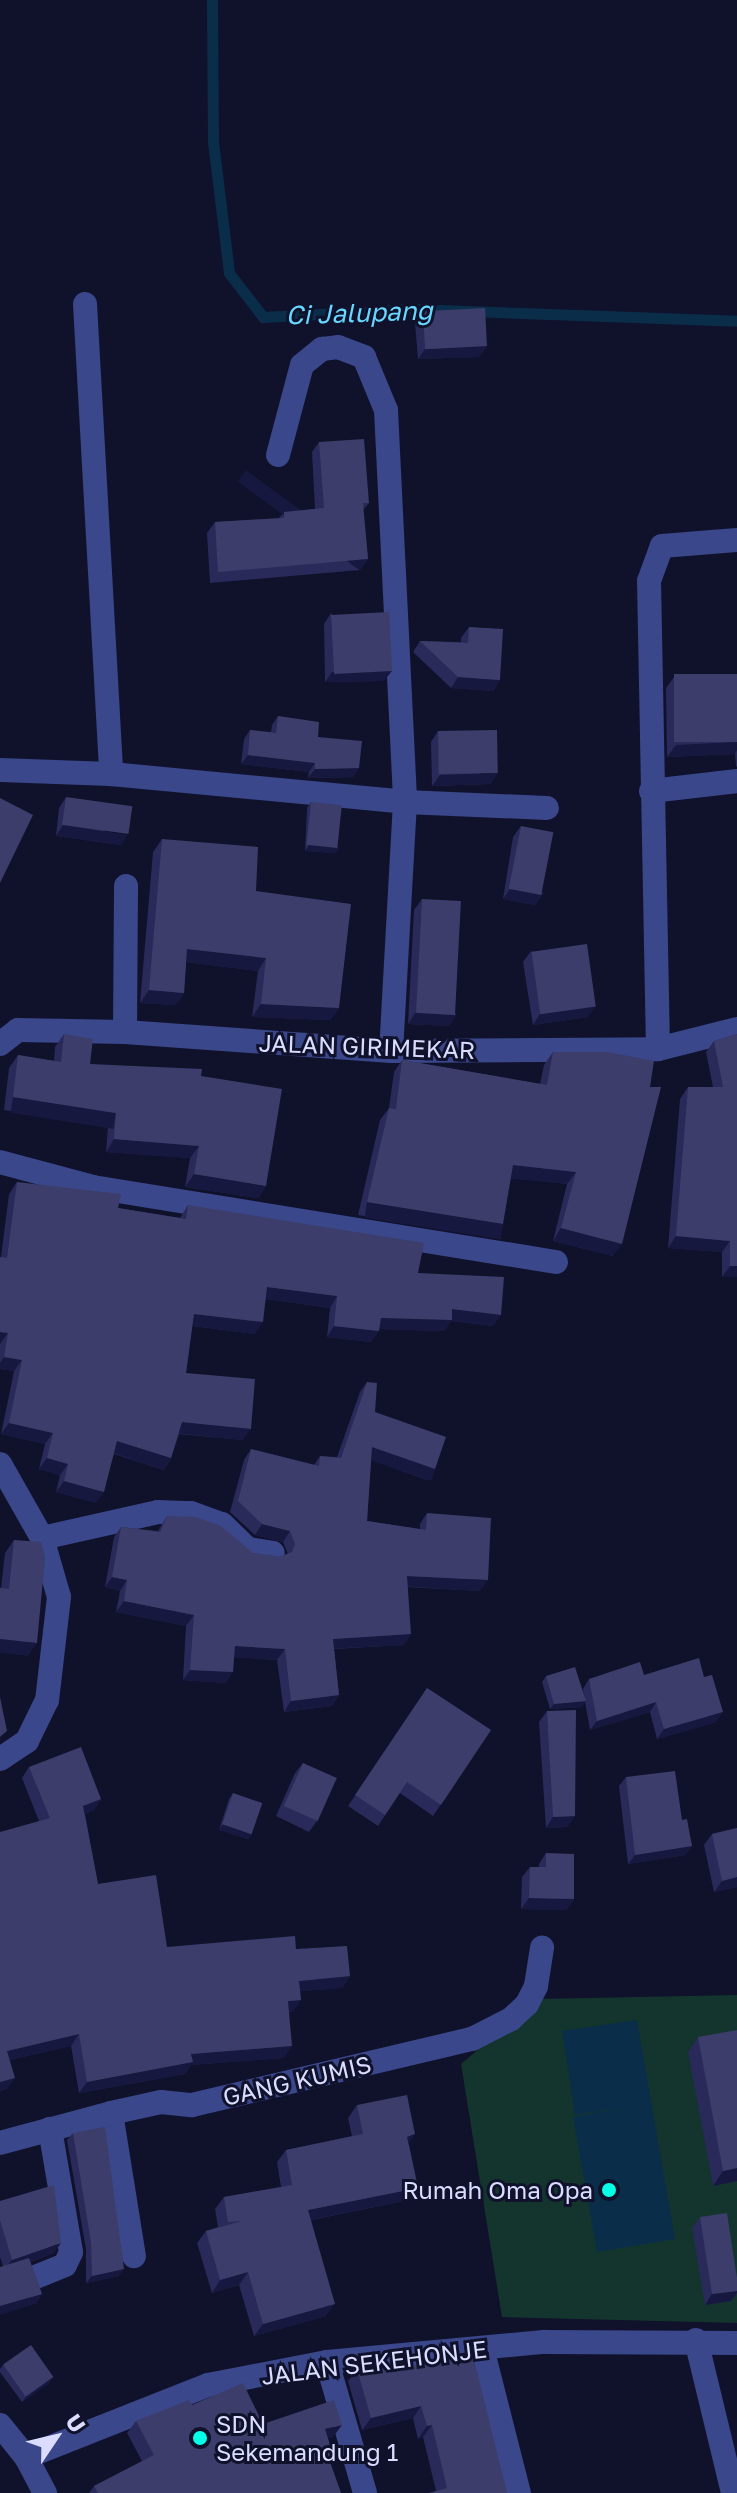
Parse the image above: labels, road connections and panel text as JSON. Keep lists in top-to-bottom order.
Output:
{
  "streets": {
    "street": ["JALAN GIRIMEKAR", "GANG KUMIS", "JALAN SEKEHONJE"]
  },
  "water": ["Ci Jalupang"],
  "places": ["Rumah Oma Opa", "SDN Sekemandung 1"],
  "north": "top right"
}
